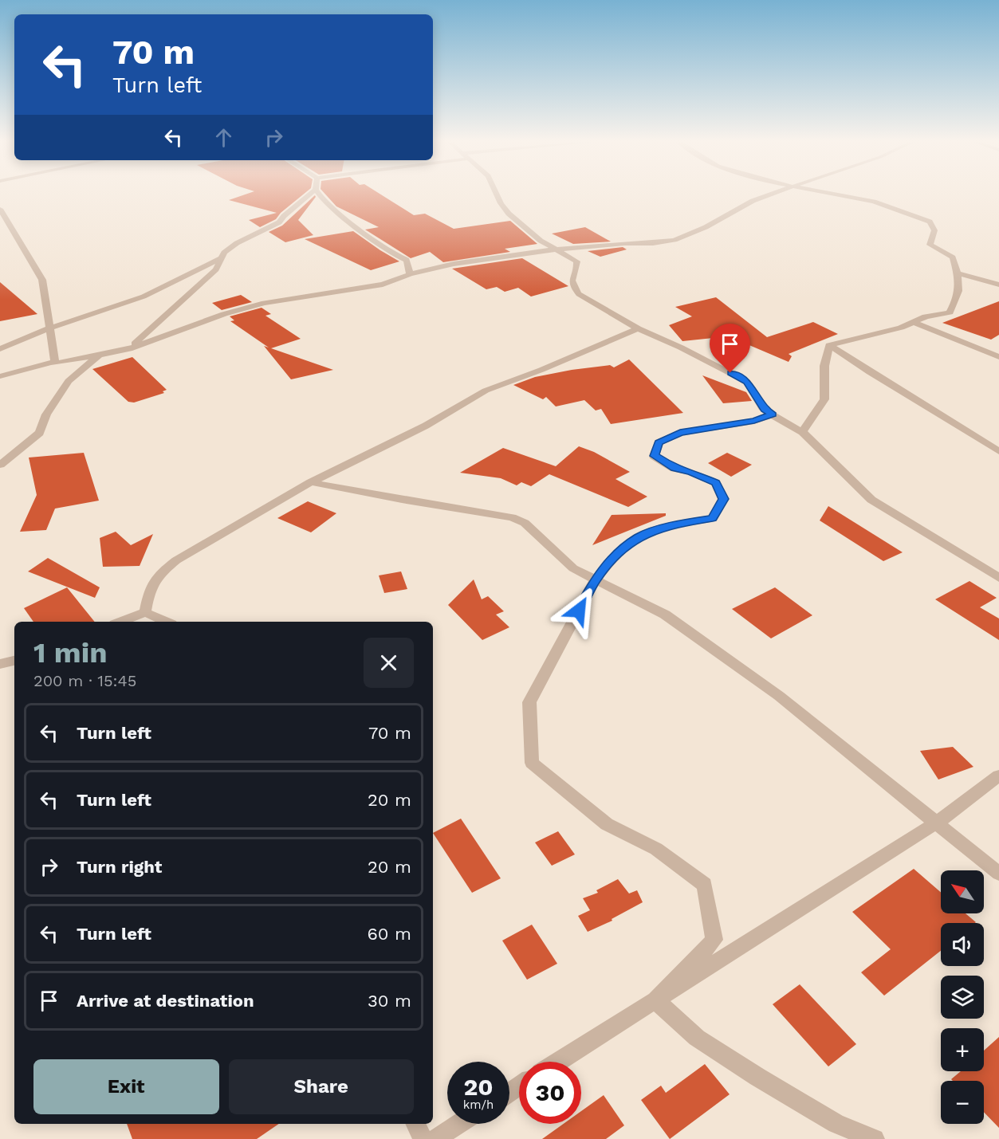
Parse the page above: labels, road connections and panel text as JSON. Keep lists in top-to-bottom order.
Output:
{
  "north": "top left",
  "page": {
    "turn": ["70 m", "Turn left"],
    "heading": ["1 min", "200 m · 15:45"],
    "list": [
      {
        "name": "Turn left",
        "value": "70 m"
      },
      {
        "name": "Turn left",
        "value": "20 m"
      },
      {
        "name": "Turn right",
        "value": "20 m"
      },
      {
        "name": "Turn left",
        "value": "60 m"
      },
      {
        "name": "Arrive at destination",
        "value": "30 m"
      }
    ],
    "map_buttons": ["+", "−"],
    "buttons": ["Exit", "Share"],
    "speed": "20 km/h",
    "limit": "30"
  }
}
